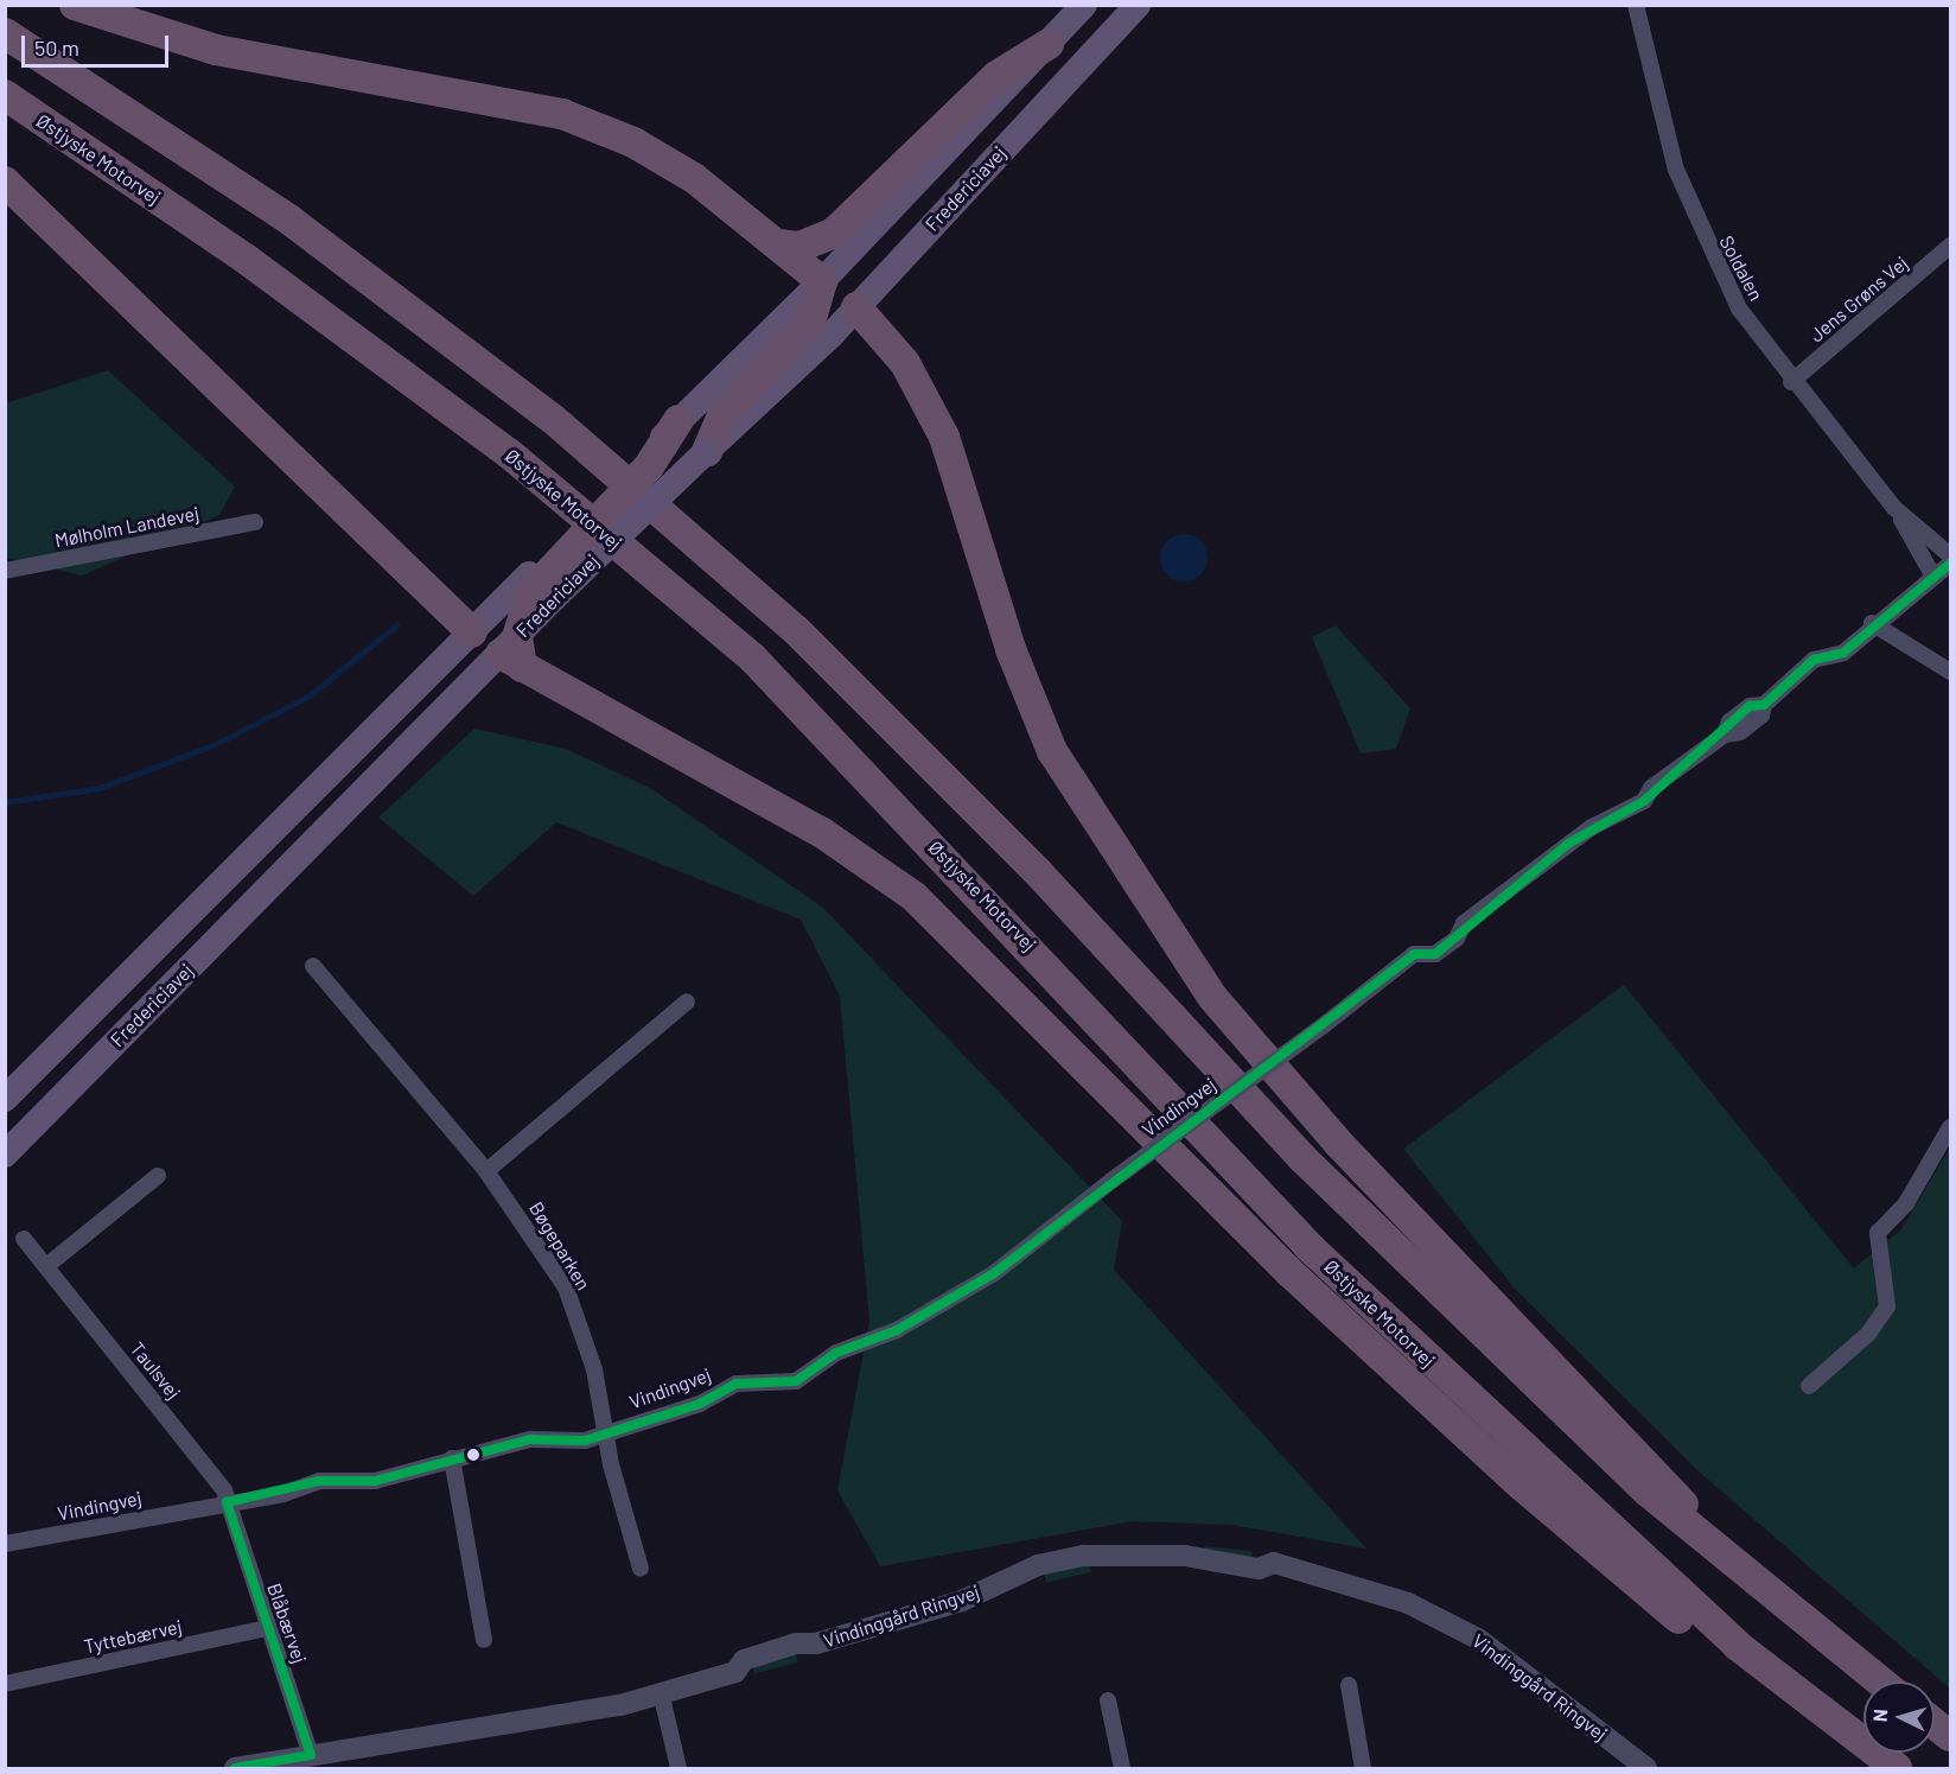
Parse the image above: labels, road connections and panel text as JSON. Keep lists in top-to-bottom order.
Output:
{
  "streets": {
    "highway": ["Østjyske Motorvej"],
    "main road": ["Fredericiavej"],
    "street": [
      "Soldalen",
      "Jens Grøns Vej",
      "Mølholm Landevej",
      "Vindingvej",
      "Bøgeparken",
      "Taulsvej",
      "Vindinggård Ringvej",
      "Blåbærvej",
      "Tyttebærvej"
    ]
  },
  "crossings": [
    ["Soldalen", "Jens Grøns Vej"],
    ["Soldalen", "Vindingvej"],
    ["Vindingvej", "Bøgeparken"],
    ["Vindingvej", "Taulsvej"],
    ["Vindingvej", "Blåbærvej"],
    ["Taulsvej", "Blåbærvej"],
    ["Vindinggård Ringvej", "Blåbærvej"],
    ["Blåbærvej", "Tyttebærvej"]
  ],
  "scale_bar": "50 m",
  "north": "left"
}
